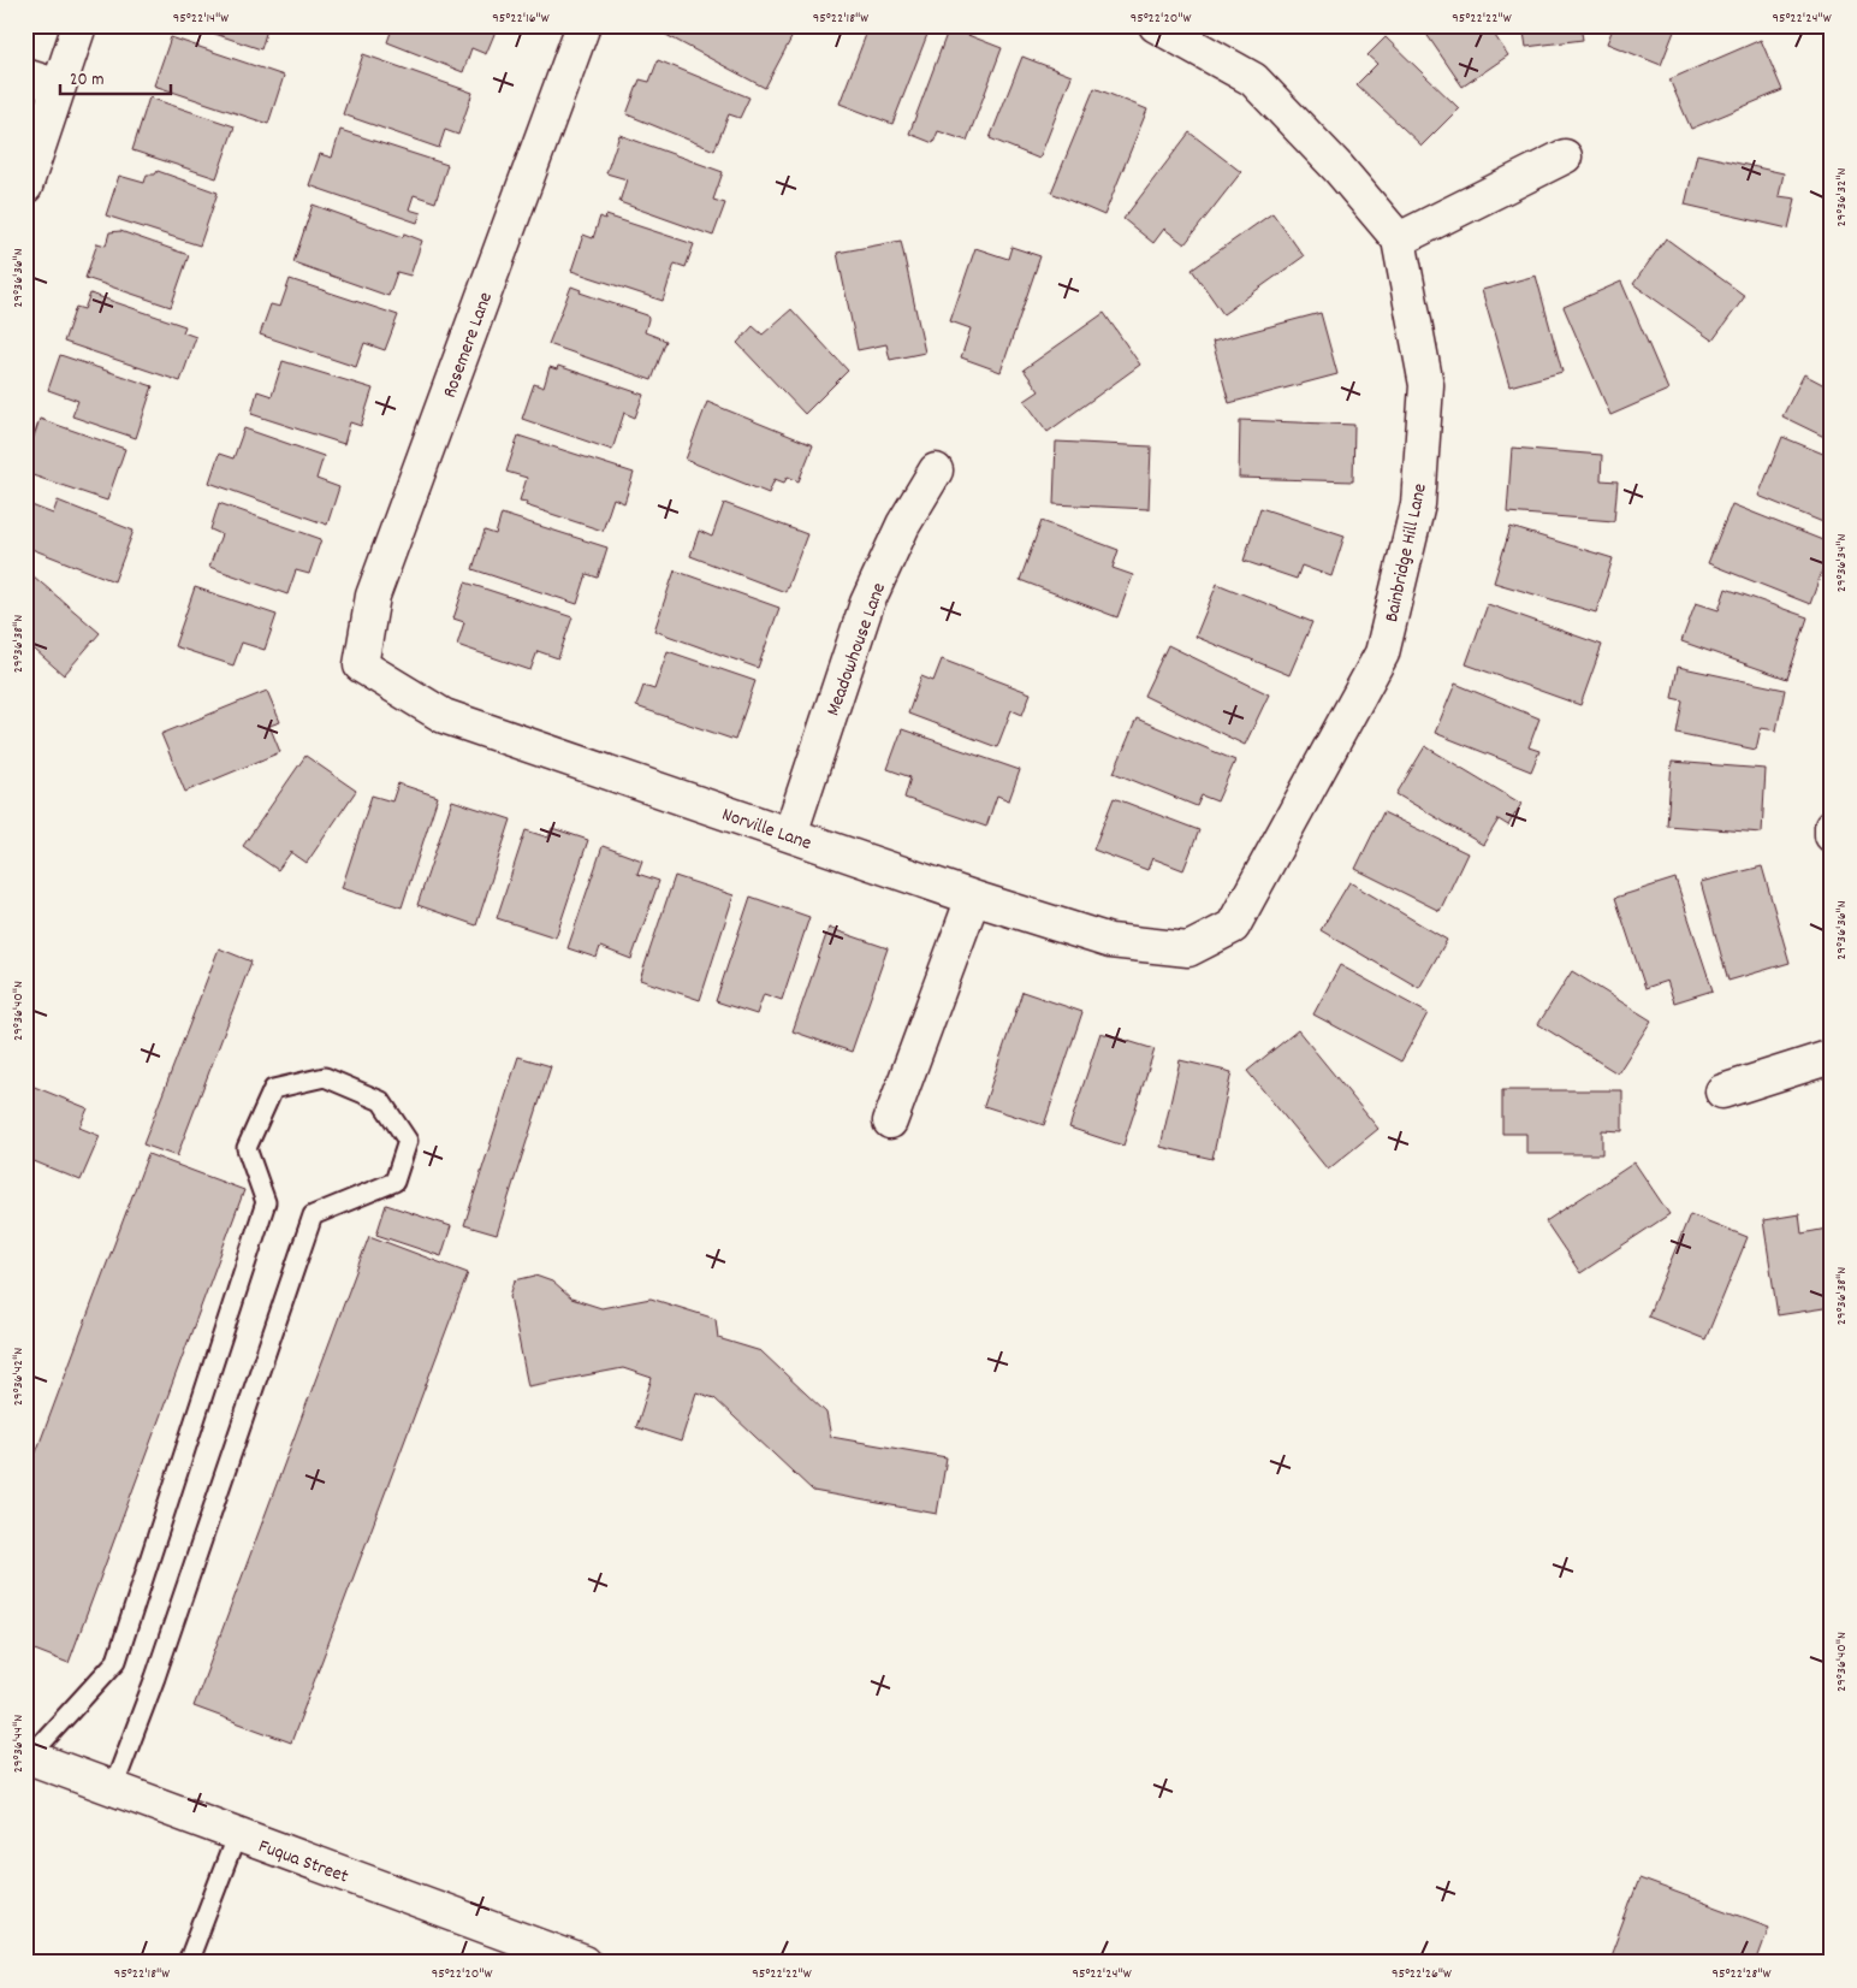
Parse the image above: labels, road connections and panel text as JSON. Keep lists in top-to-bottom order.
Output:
{
  "streets": {
    "street": [
      "Rosemere Lane",
      "Bainbridge Hill Lane",
      "Meadowhouse Lane",
      "Norville Lane",
      "Fuqua Street"
    ]
  },
  "crossings": [
    ["Rosemere Lane", "Norville Lane"],
    ["Bainbridge Hill Lane", "Norville Lane"],
    ["Meadowhouse Lane", "Norville Lane"]
  ],
  "scale_bar": "20 m",
  "coordinates": [
    "95°22'14\"W",
    "95°22'16\"W",
    "95°22'18\"W",
    "95°22'20\"W",
    "95°22'22\"W",
    "95°22'24\"W",
    "29°36'32\"N",
    "29°36'36\"N",
    "29°36'34\"N",
    "29°36'38\"N",
    "29°36'40\"N",
    "29°36'42\"N",
    "29°36'44\"N",
    "95°22'26\"W",
    "95°22'28\"W"
  ]
}
